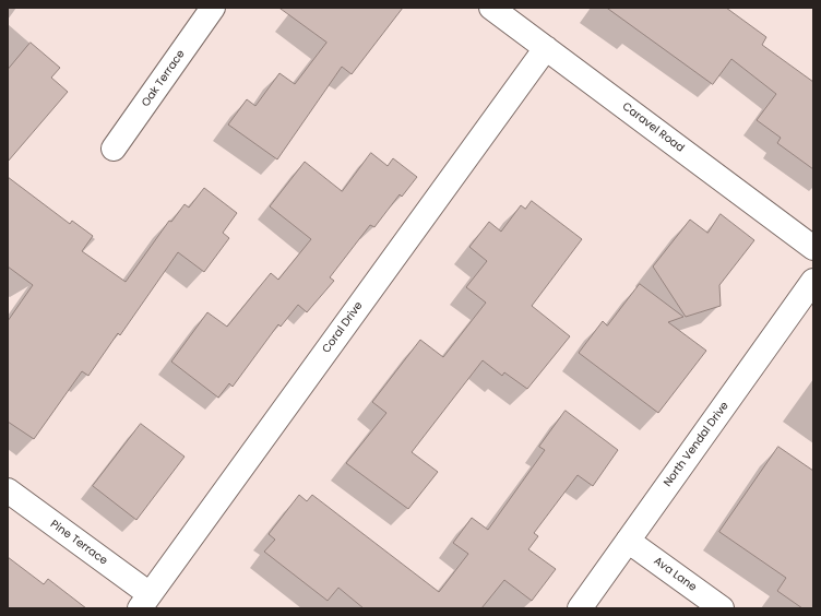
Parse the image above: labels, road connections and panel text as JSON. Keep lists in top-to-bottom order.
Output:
{
  "streets": {
    "street": [
      "Oak Terrace",
      "Caravel Road",
      "Coral Drive",
      "North Vendal Drive",
      "Pine Terrace",
      "Ava Lane"
    ]
  },
  "crossings": [
    ["Caravel Road", "Coral Drive"],
    ["Coral Drive", "Pine Terrace"],
    ["North Vendal Drive", "Ava Lane"]
  ]
}
